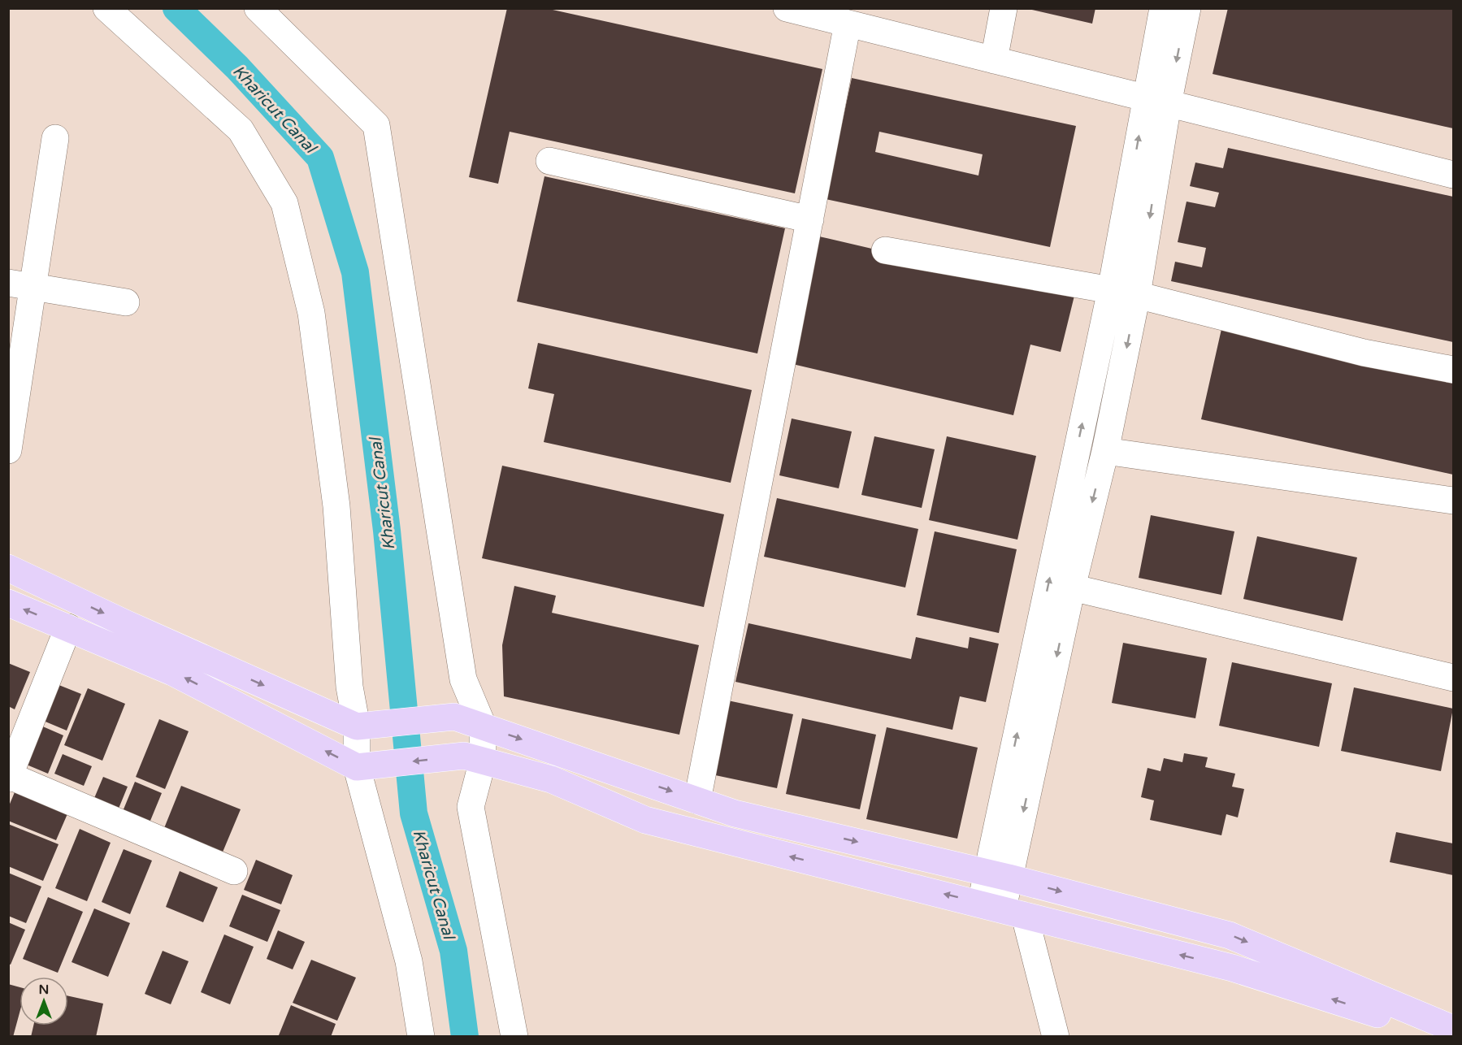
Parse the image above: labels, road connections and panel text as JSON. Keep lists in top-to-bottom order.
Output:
{
  "water": ["Kharicut Canal"],
  "north": "top"
}
